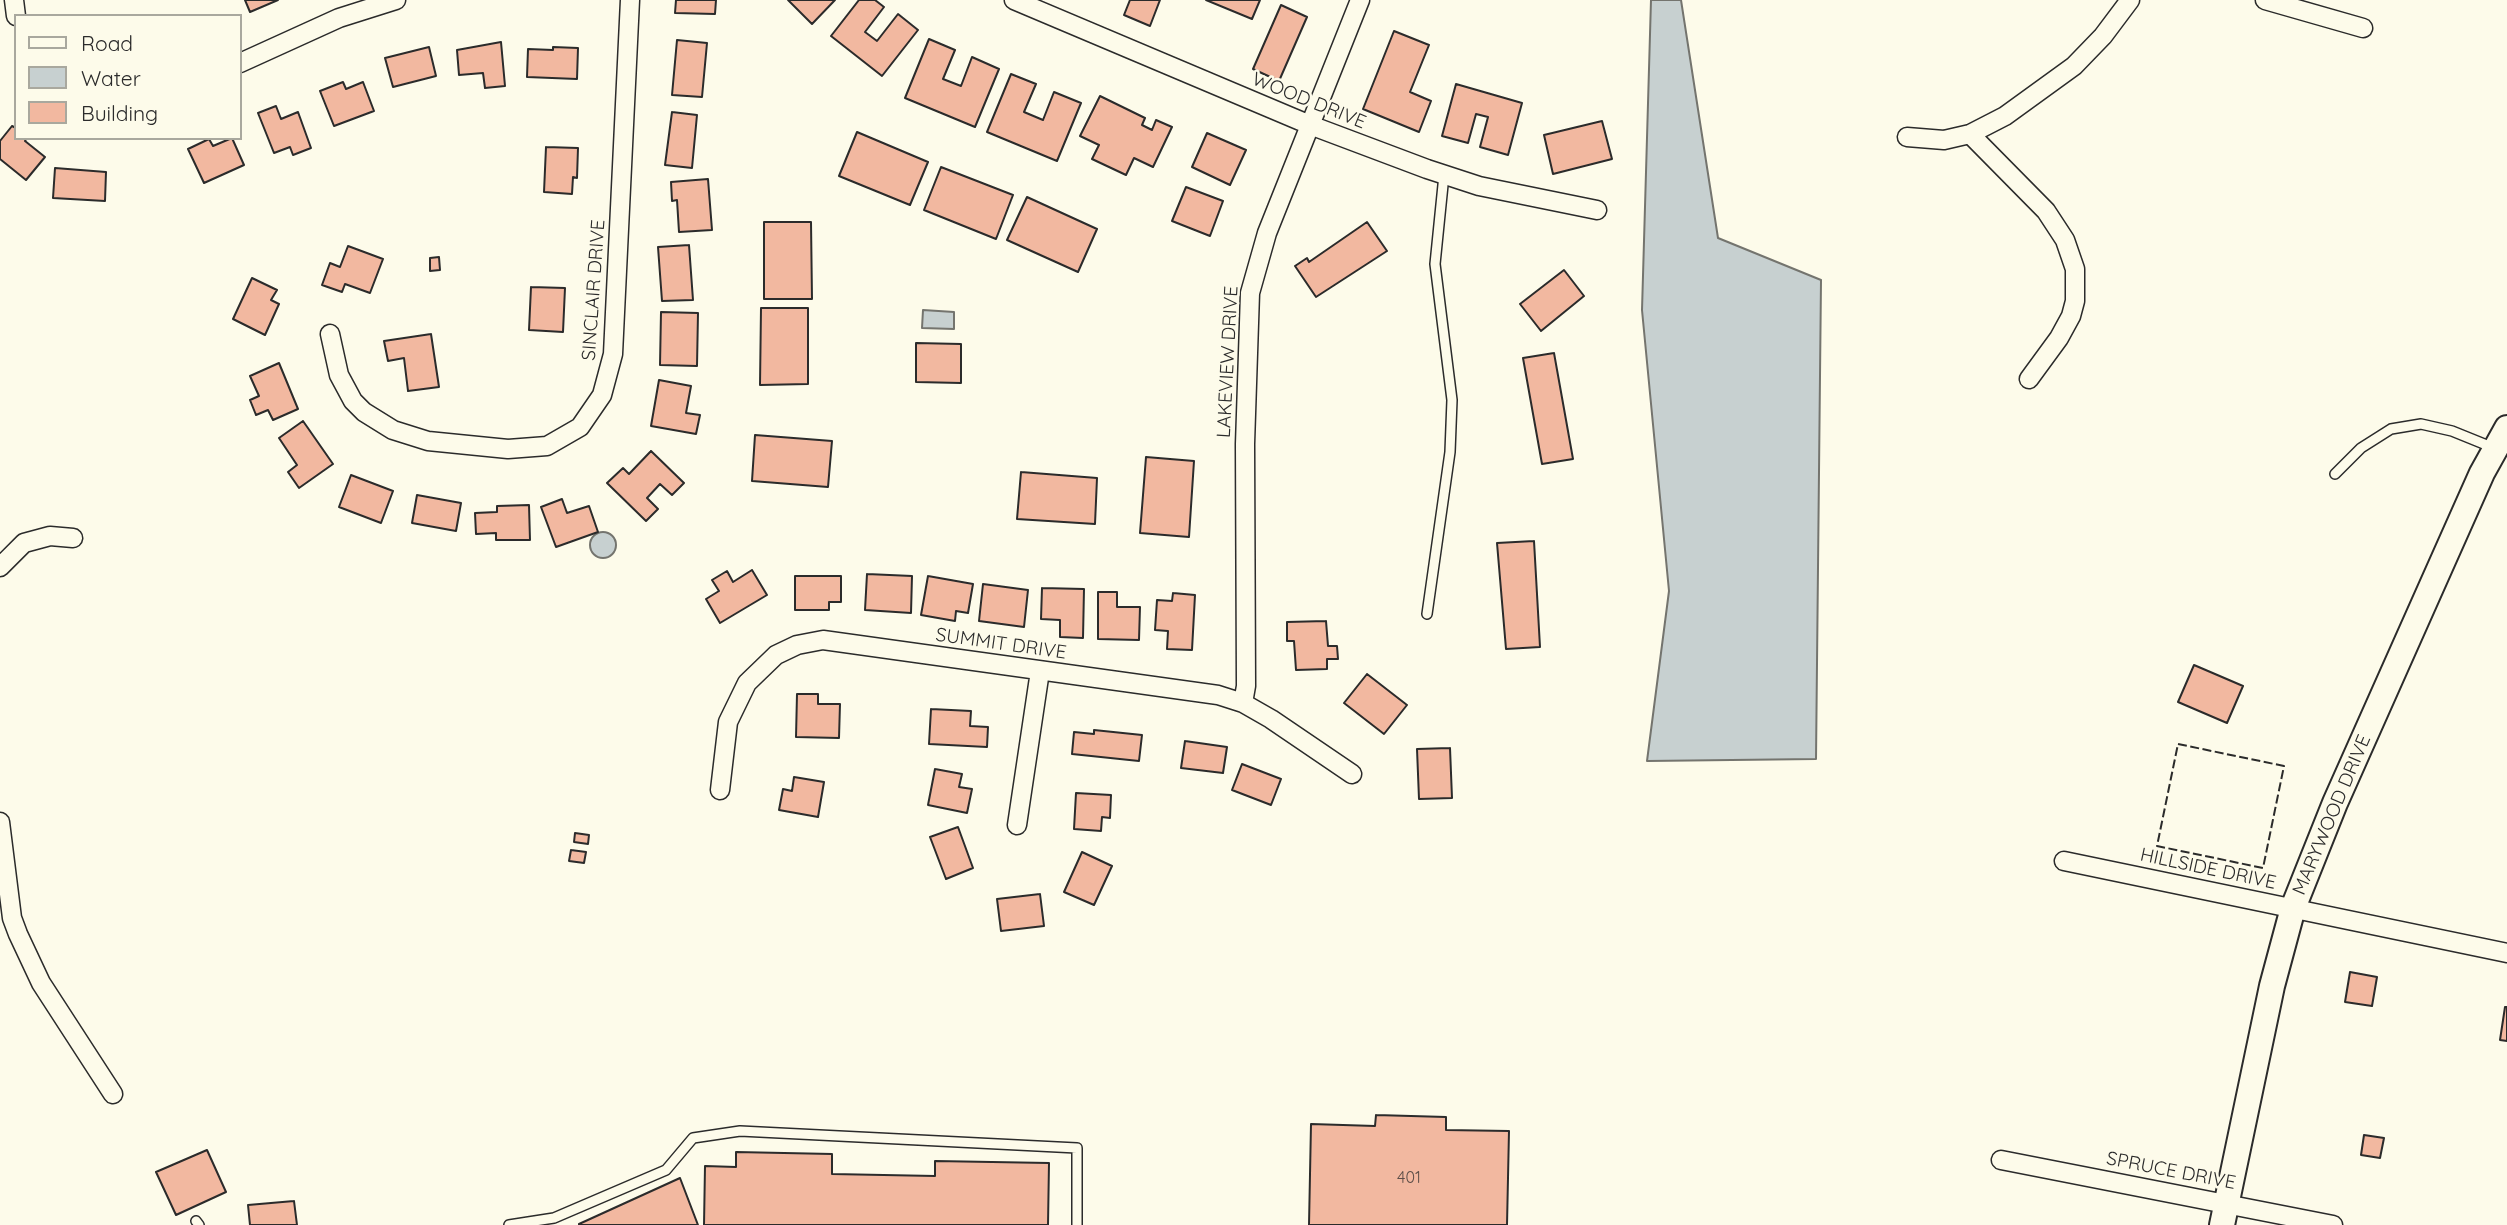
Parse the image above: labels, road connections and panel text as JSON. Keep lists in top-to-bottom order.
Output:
{
  "streets": {
    "street": [
      "WOOD DRIVE",
      "SINCLAIR DRIVE",
      "LAKEVIEW DRIVE",
      "SUMMIT DRIVE",
      "MARYWOOD DRIVE",
      "HILLSIDE DRIVE",
      "SPRUCE DRIVE"
    ]
  },
  "crossings": [
    ["WOOD DRIVE", "LAKEVIEW DRIVE"],
    ["LAKEVIEW DRIVE", "SUMMIT DRIVE"],
    ["MARYWOOD DRIVE", "HILLSIDE DRIVE"],
    ["MARYWOOD DRIVE", "SPRUCE DRIVE"]
  ],
  "house_numbers": ["401"],
  "legend": ["Road", "Water", "Building"]
}
